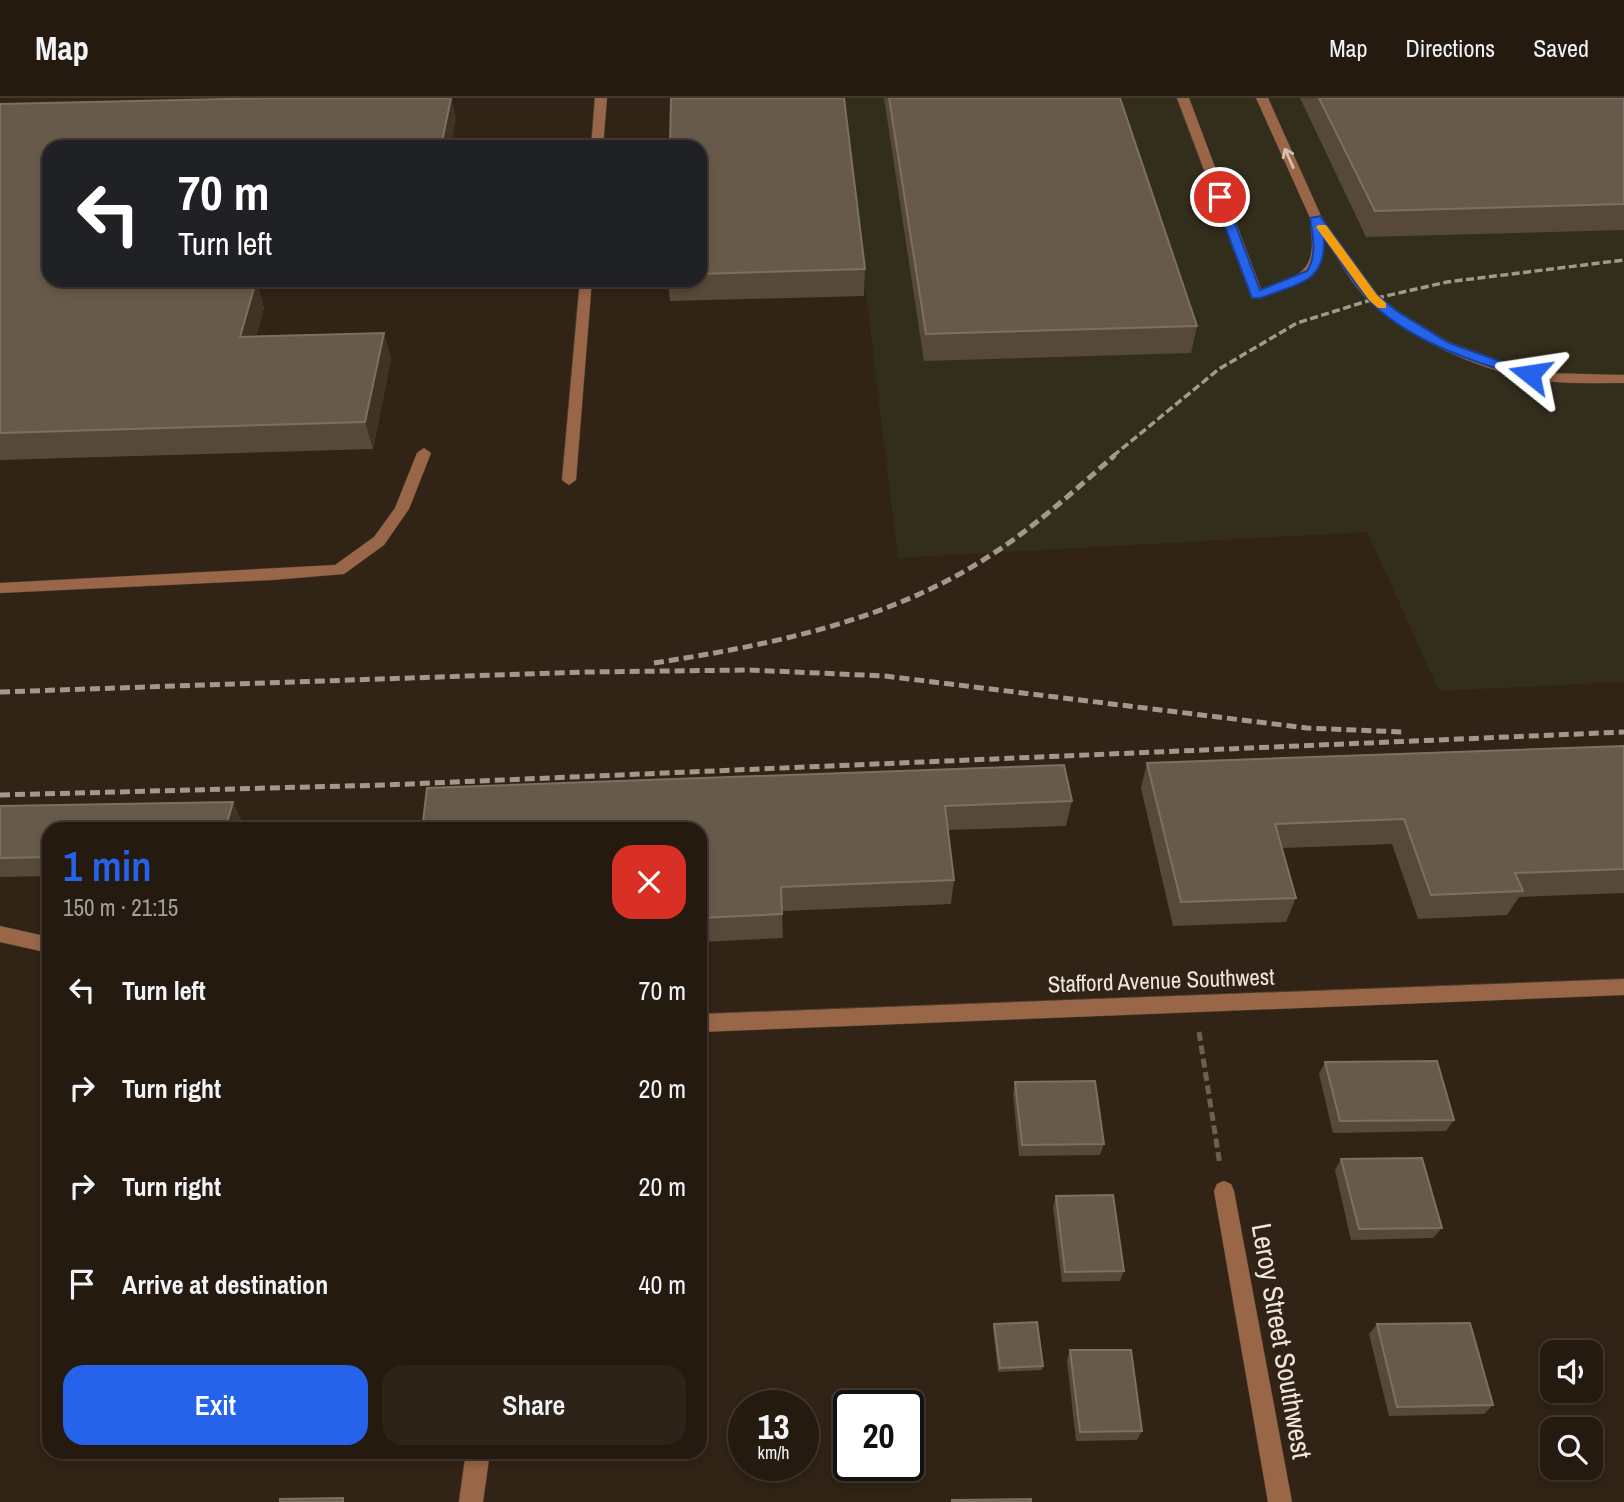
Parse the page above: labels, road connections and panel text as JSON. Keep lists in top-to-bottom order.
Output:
{
  "streets": {
    "street": ["Stafford Avenue Southwest", "Leroy Street Southwest"]
  },
  "page": {
    "header": "Map",
    "nav": ["Map", "Directions", "Saved"],
    "turn": ["70 m", "Turn left"],
    "heading": ["1 min", "150 m · 21:15"],
    "list": [
      {
        "name": "Turn left",
        "value": "70 m"
      },
      {
        "name": "Turn right",
        "value": "20 m"
      },
      {
        "name": "Turn right",
        "value": "20 m"
      },
      {
        "name": "Arrive at destination",
        "value": "40 m"
      }
    ],
    "buttons": ["Exit", "Share"],
    "speed": "13 km/h",
    "limit": "20"
  }
}
